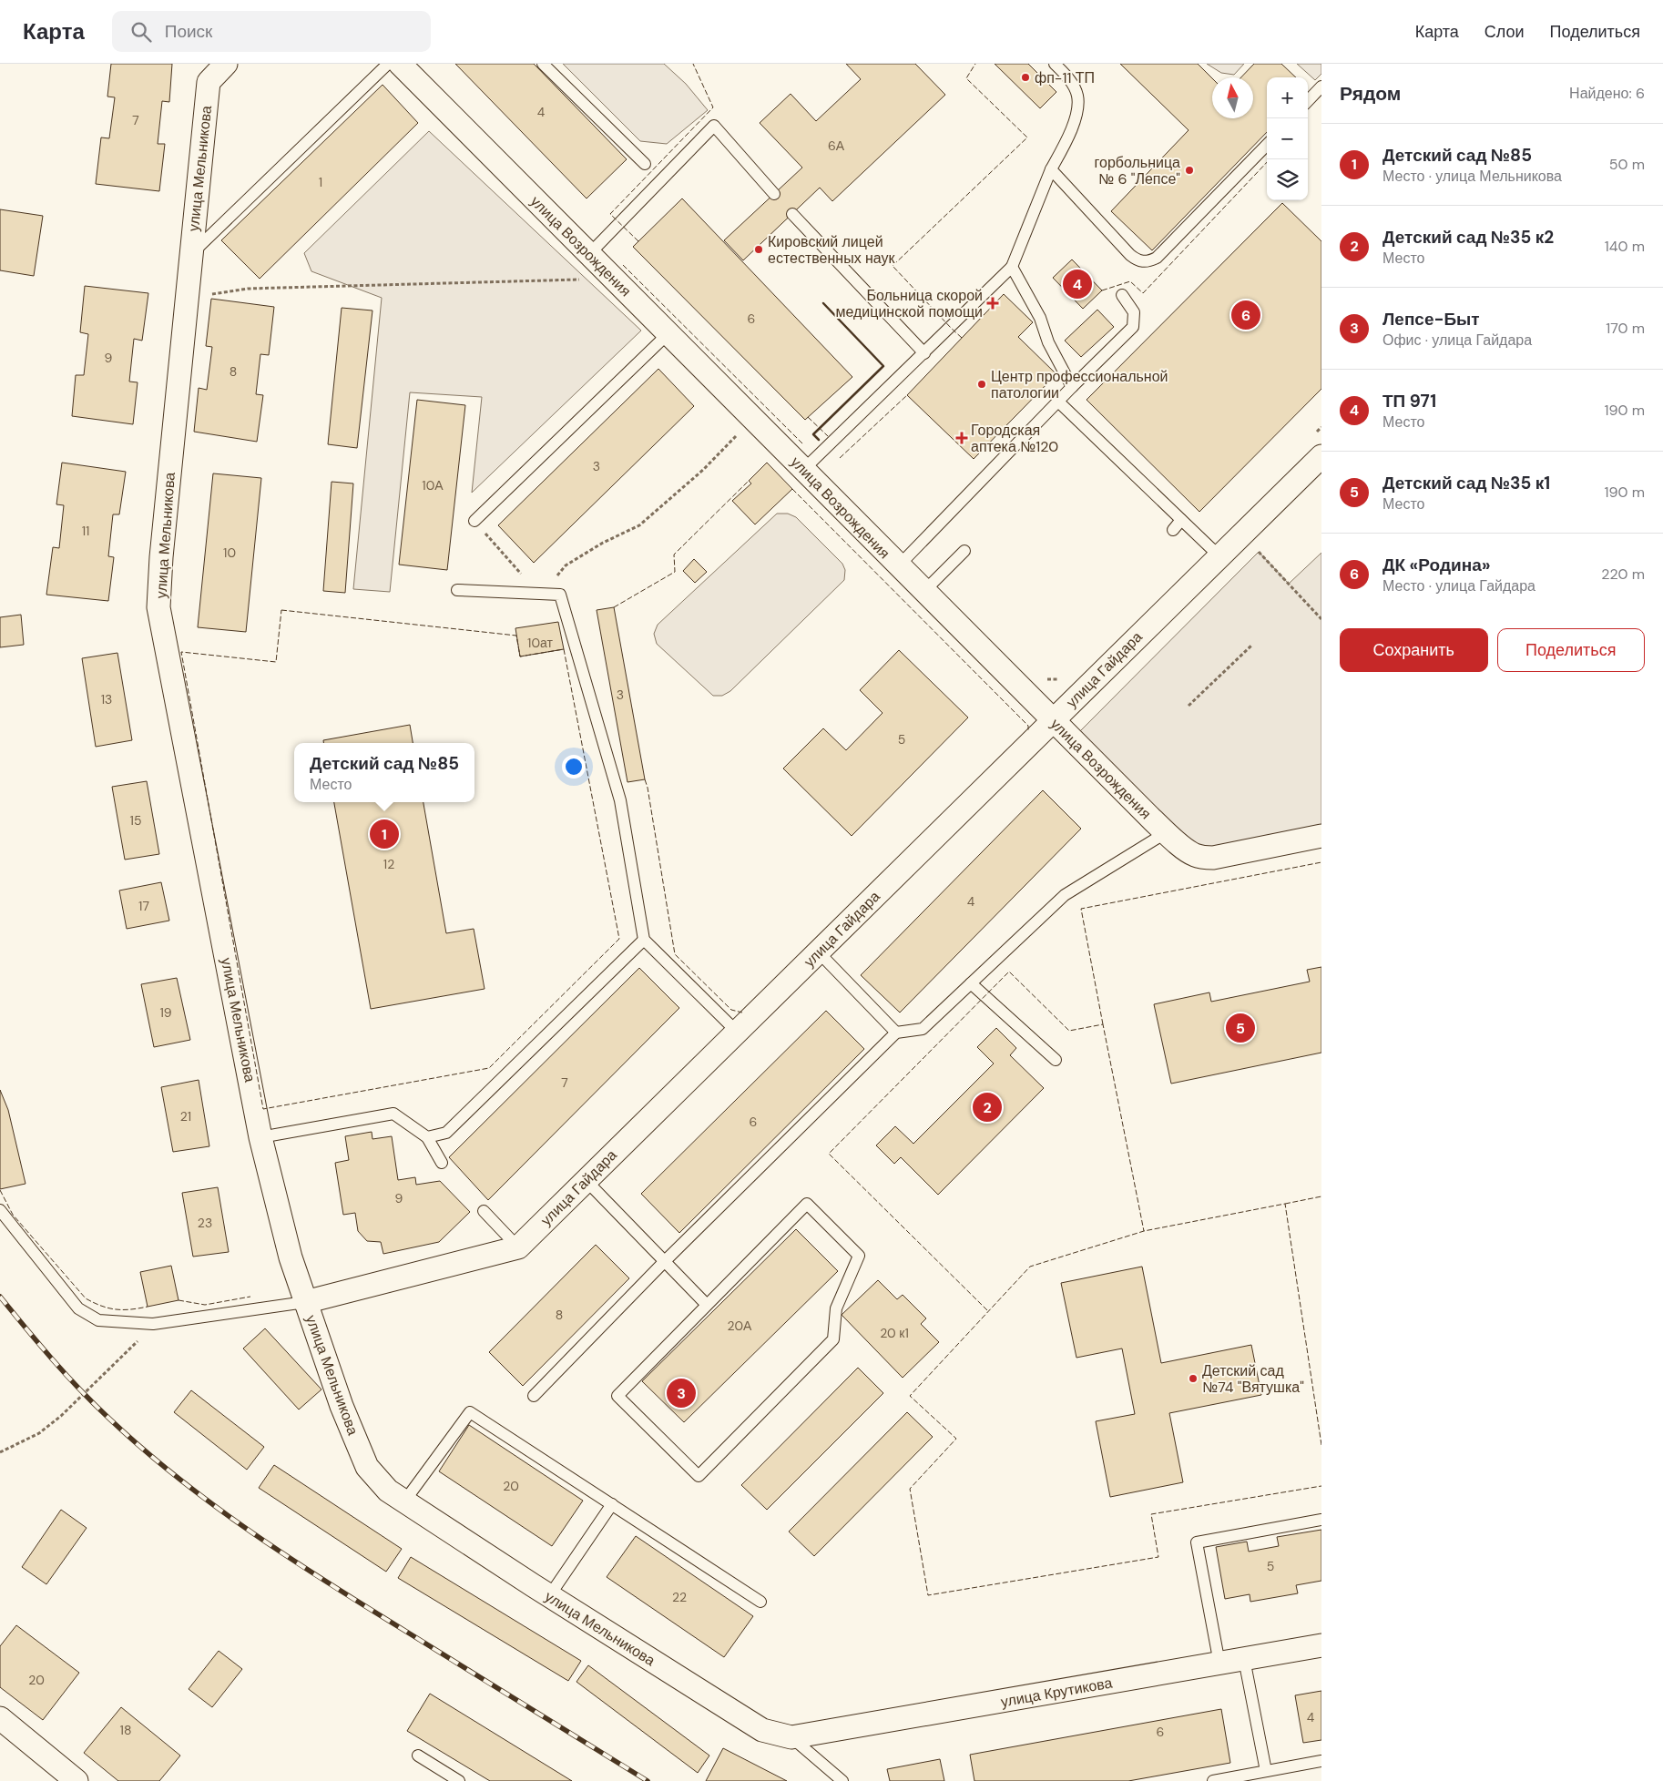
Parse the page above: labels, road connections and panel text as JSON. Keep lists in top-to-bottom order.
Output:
{
  "streets": {
    "street": [
      "улица Мельникова",
      "улица Возрождения",
      "улица Гайдара",
      "улица Крутикова"
    ]
  },
  "crossings": [
    ["улица Мельникова", "улица Крутикова"],
    ["улица Возрождения", "улица Гайдара"]
  ],
  "places": {
    "other": [
      "фп-11 ТП",
      "горбольница № 6 \"Лепсе\"",
      "Кировский лицей естественных наук",
      "Центр профессиональной патологии",
      "Детский сад №74 \"Вятушка\""
    ],
    "health": ["Больница скорой медицинской помощи", "Городская аптека №120"]
  },
  "house_numbers": [
    "4",
    "7",
    "6А",
    "1",
    "6",
    "9",
    "8",
    "3",
    "10А",
    "11",
    "10",
    "10ат",
    "3",
    "13",
    "5",
    "15",
    "12",
    "4",
    "17",
    "19",
    "7",
    "21",
    "6",
    "9",
    "23",
    "8",
    "20А",
    "20 к1",
    "20",
    "5",
    "22",
    "20",
    "4",
    "18",
    "6"
  ],
  "north": "top",
  "page": {
    "header": "Карта",
    "search": "Поиск",
    "nav": ["Карта", "Слои", "Поделиться"],
    "heading": ["Рядом", "Найдено: 6"],
    "map_buttons": ["+", "−"],
    "list": [
      {
        "mark": "1",
        "name": "Детский сад №85",
        "note": "Место · улица Мельникова",
        "value": "50 m"
      },
      {
        "mark": "2",
        "name": "Детский сад №35 к2",
        "note": "Место",
        "value": "140 m"
      },
      {
        "mark": "3",
        "name": "Лепсе-Быт",
        "note": "Офис · улица Гайдара",
        "value": "170 m"
      },
      {
        "mark": "4",
        "name": "ТП 971",
        "note": "Место",
        "value": "190 m"
      },
      {
        "mark": "5",
        "name": "Детский сад №35 к1",
        "note": "Место",
        "value": "190 m"
      },
      {
        "mark": "6",
        "name": "ДК «Родина»",
        "note": "Место · улица Гайдара",
        "value": "220 m"
      }
    ],
    "pins": [
      "4",
      "6",
      "1",
      "5",
      "2",
      "3"
    ],
    "buttons": ["Сохранить", "Поделиться"],
    "popup": ["Детский сад №85", "Место"]
  }
}
